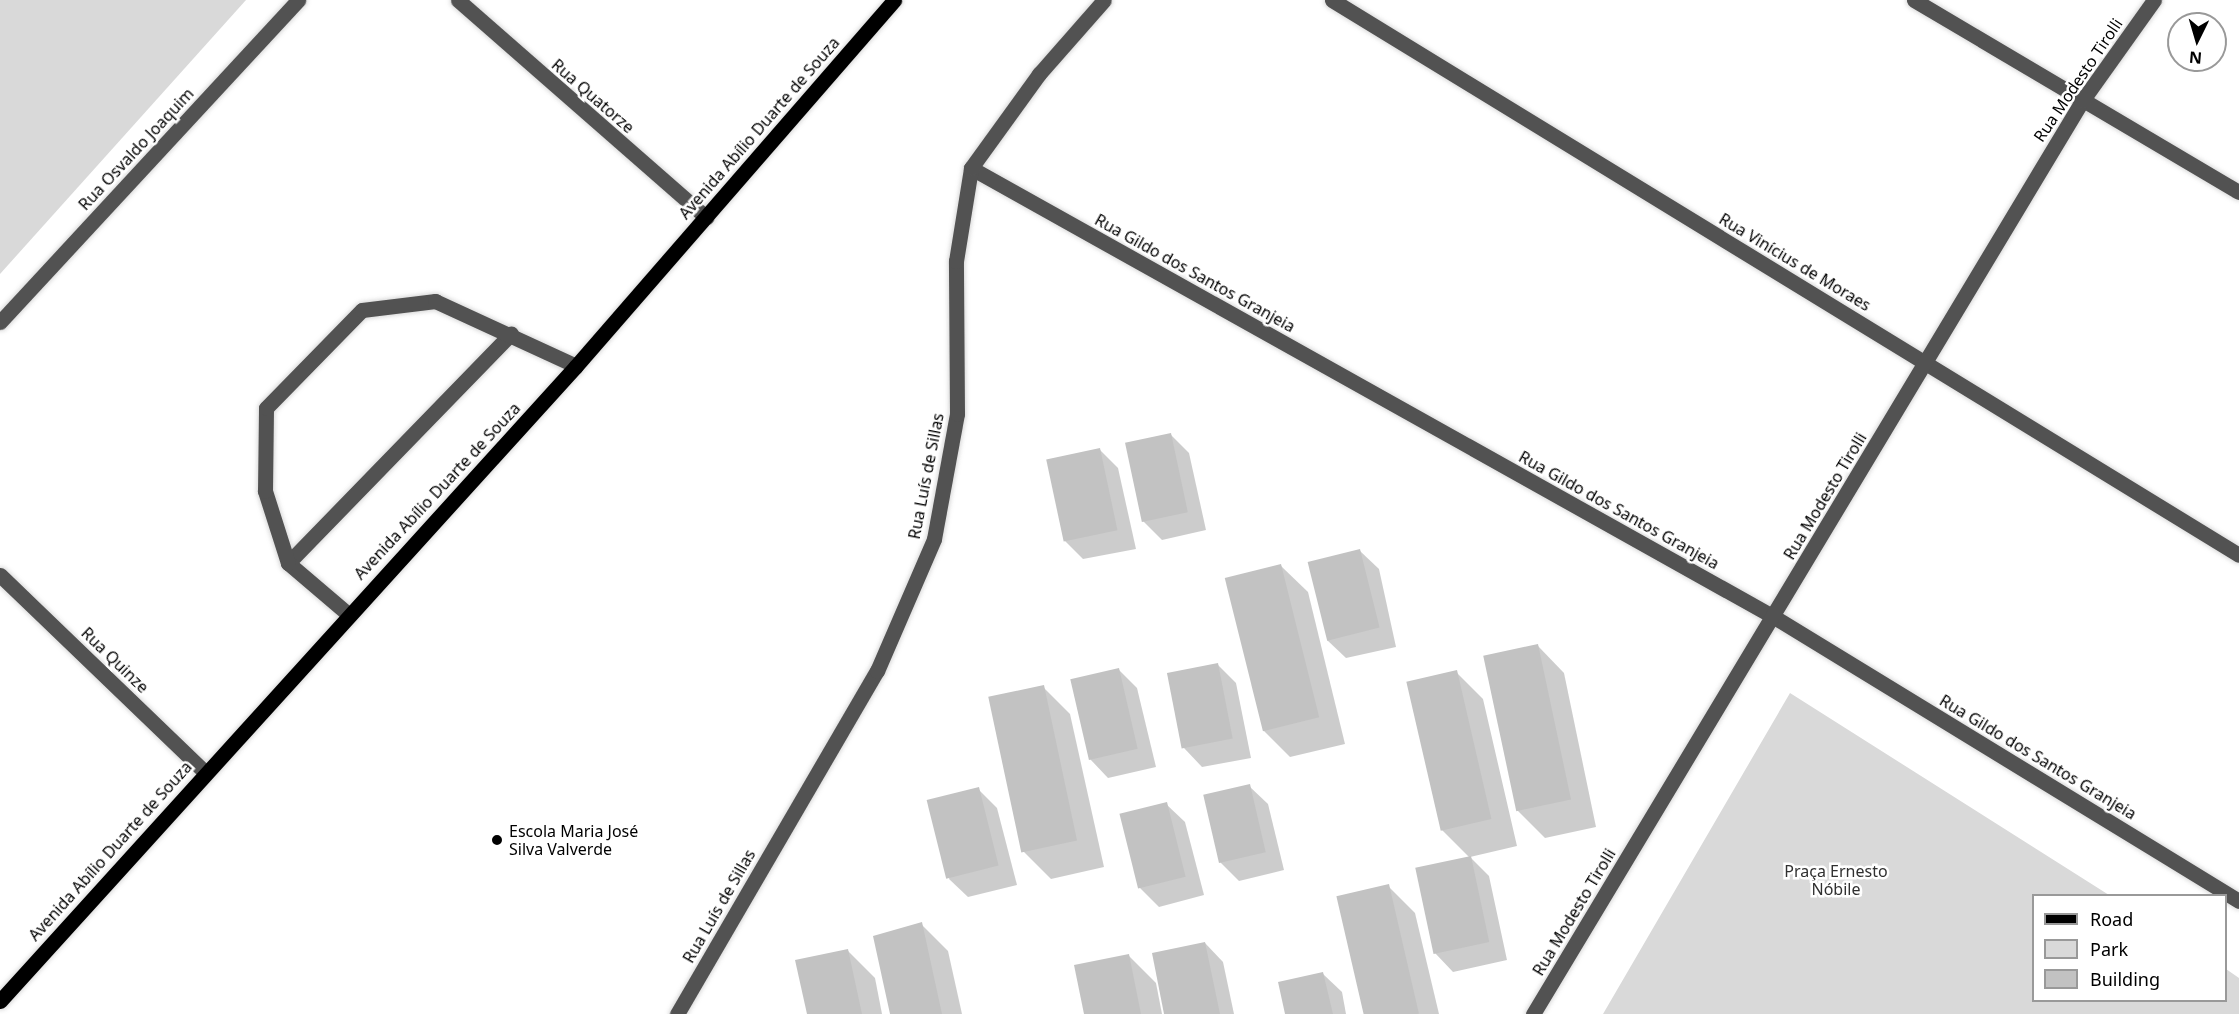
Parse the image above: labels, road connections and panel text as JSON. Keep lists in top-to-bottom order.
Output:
{
  "streets": {
    "main road": ["Avenida Abílio Duarte de Souza"],
    "street": [
      "Rua Modesto Tirolli",
      "Rua Quatorze",
      "Rua Osvaldo Joaquim",
      "Rua Vinícius de Moraes",
      "Rua Gildo dos Santos Granjeia",
      "Rua Luís de Sillas",
      "Rua Quinze"
    ]
  },
  "crossings": [
    ["Rua Modesto Tirolli", "Rua Vinícius de Moraes"],
    ["Rua Modesto Tirolli", "Rua Gildo dos Santos Granjeia"],
    ["Rua Quatorze", "Avenida Abílio Duarte de Souza"],
    ["Avenida Abílio Duarte de Souza", "Rua Quinze"],
    ["Rua Gildo dos Santos Granjeia", "Rua Luís de Sillas"]
  ],
  "parks": ["Praça Ernesto Nóbile"],
  "places": ["Escola Maria José Silva Valverde"],
  "legend": ["Road", "Park", "Building"],
  "north": "bottom"
}
